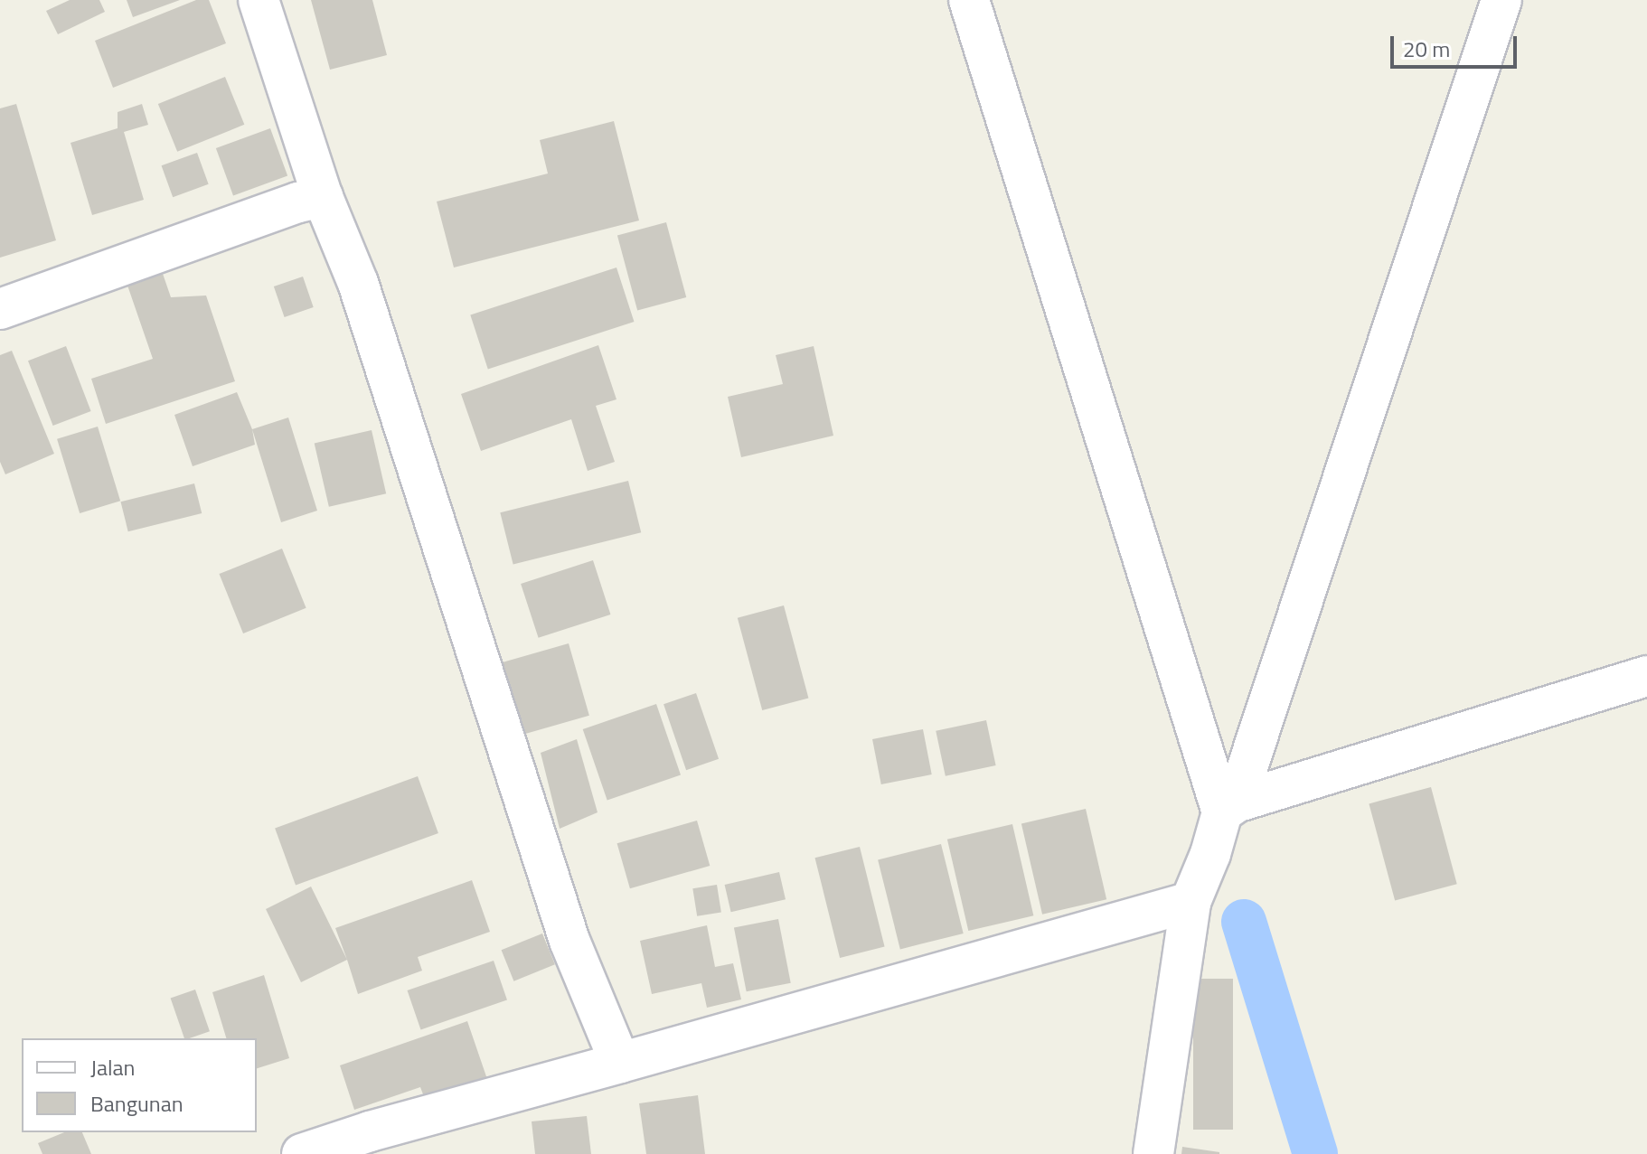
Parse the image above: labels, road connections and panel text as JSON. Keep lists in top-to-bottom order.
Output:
{
  "legend": ["Jalan", "Bangunan"],
  "scale_bar": "20 m"
}
